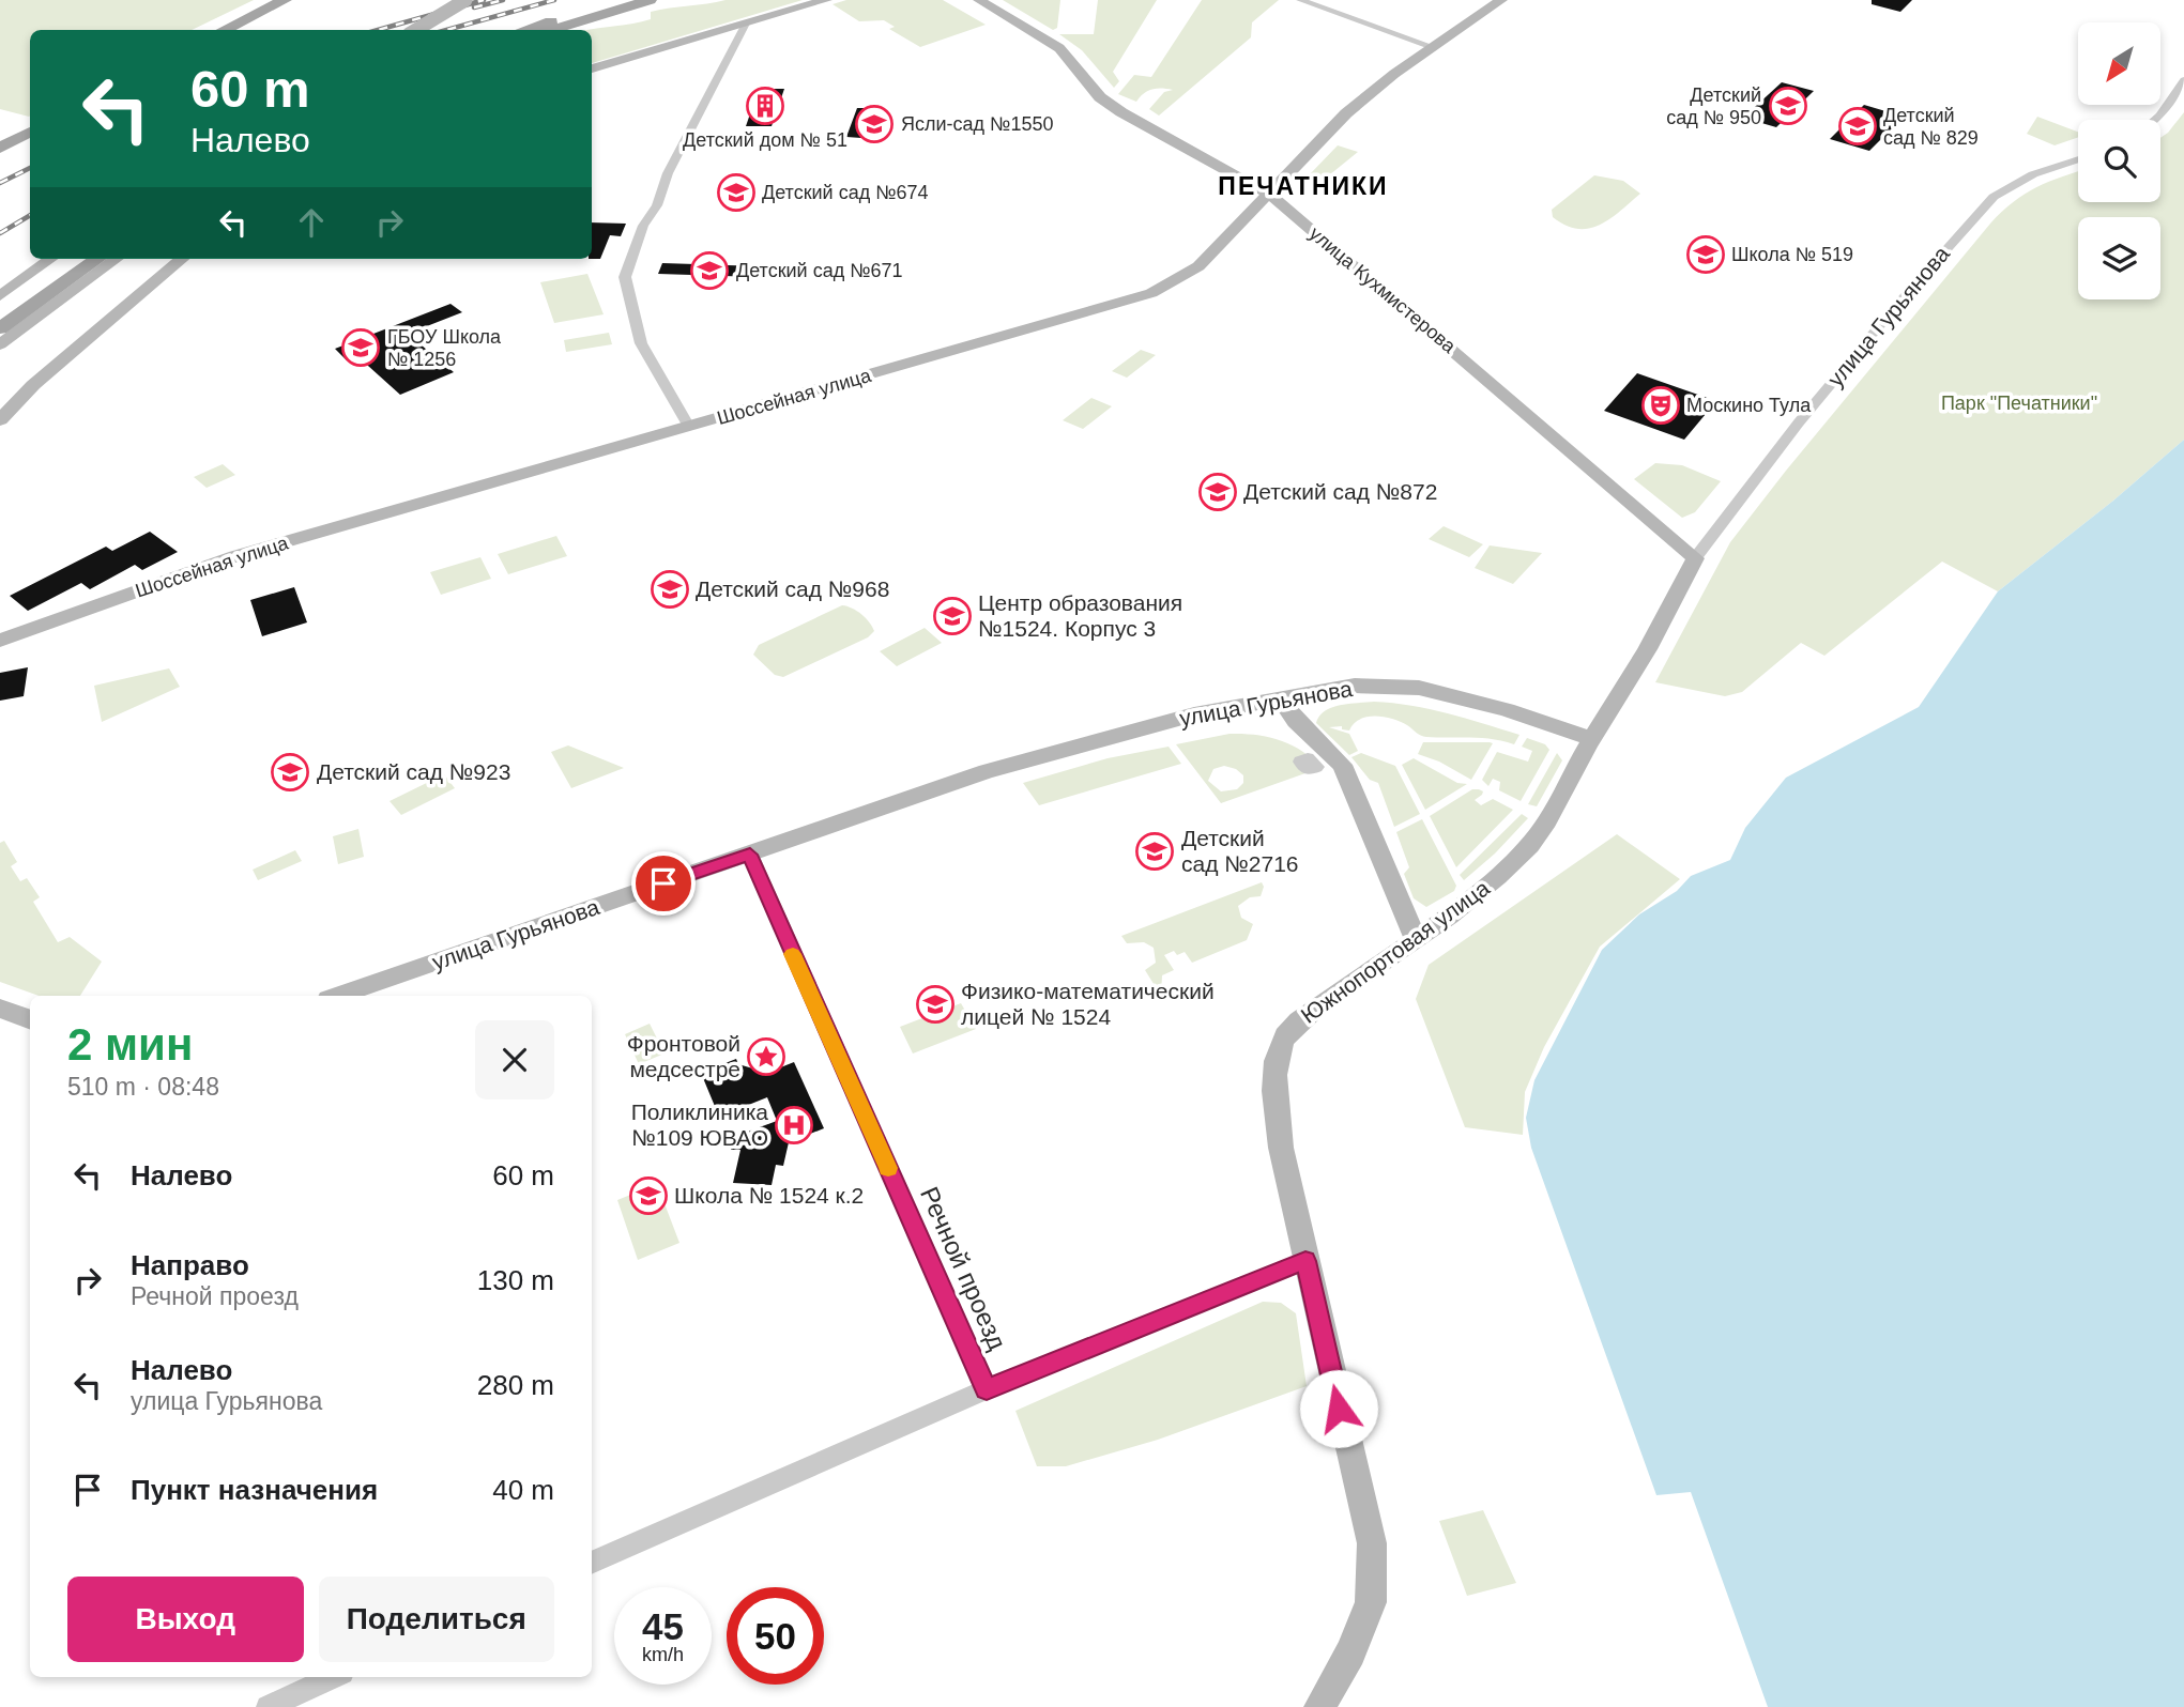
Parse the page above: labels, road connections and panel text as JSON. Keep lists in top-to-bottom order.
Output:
{
  "streets": {
    "main road": [
      "улица Кухмистерова",
      "улица Гурьянова",
      "Шоссейная улица",
      "Южнопортовая улица"
    ],
    "street": ["Речной проезд"]
  },
  "crossings": [
    ["улица Кухмистерова", "улица Гурьянова"],
    ["улица Кухмистерова", "Шоссейная улица"],
    ["улица Гурьянова", "Южнопортовая улица"],
    ["улица Гурьянова", "Речной проезд"]
  ],
  "districts": ["ПЕЧАТНИКИ"],
  "parks": ["Парк \"Печатники\""],
  "places": {
    "building": ["Детский дом № 51"],
    "school or university": [
      "Детский сад № 950",
      "Ясли-сад №1550",
      "Детский сад № 829",
      "Детский сад №674",
      "Школа № 519",
      "Детский сад №671",
      "ГБОУ Школа № 1256",
      "Детский сад №872",
      "Детский сад №968",
      "Центр образования №1524. Корпус 3",
      "Детский сад №923",
      "Детский сад №2716",
      "Физико-математический лицей № 1524",
      "Школа № 1524 к.2"
    ],
    "theatre": ["Москино Тула"],
    "place": ["Фронтовой медсестре"],
    "hospital": ["Поликлиника №109 ЮВАО"]
  },
  "north": "bottom left",
  "page": {
    "turn": ["60 m", "Налево"],
    "heading": ["2 мин", "510 m · 08:48"],
    "list": [
      {
        "name": "Налево",
        "value": "60 m"
      },
      {
        "name": "Направо",
        "note": "Речной проезд",
        "value": "130 m"
      },
      {
        "name": "Налево",
        "note": "улица Гурьянова",
        "value": "280 m"
      },
      {
        "name": "Пункт назначения",
        "value": "40 m"
      }
    ],
    "buttons": ["Выход", "Поделиться"],
    "speed": "45 km/h",
    "limit": "50"
  }
}
